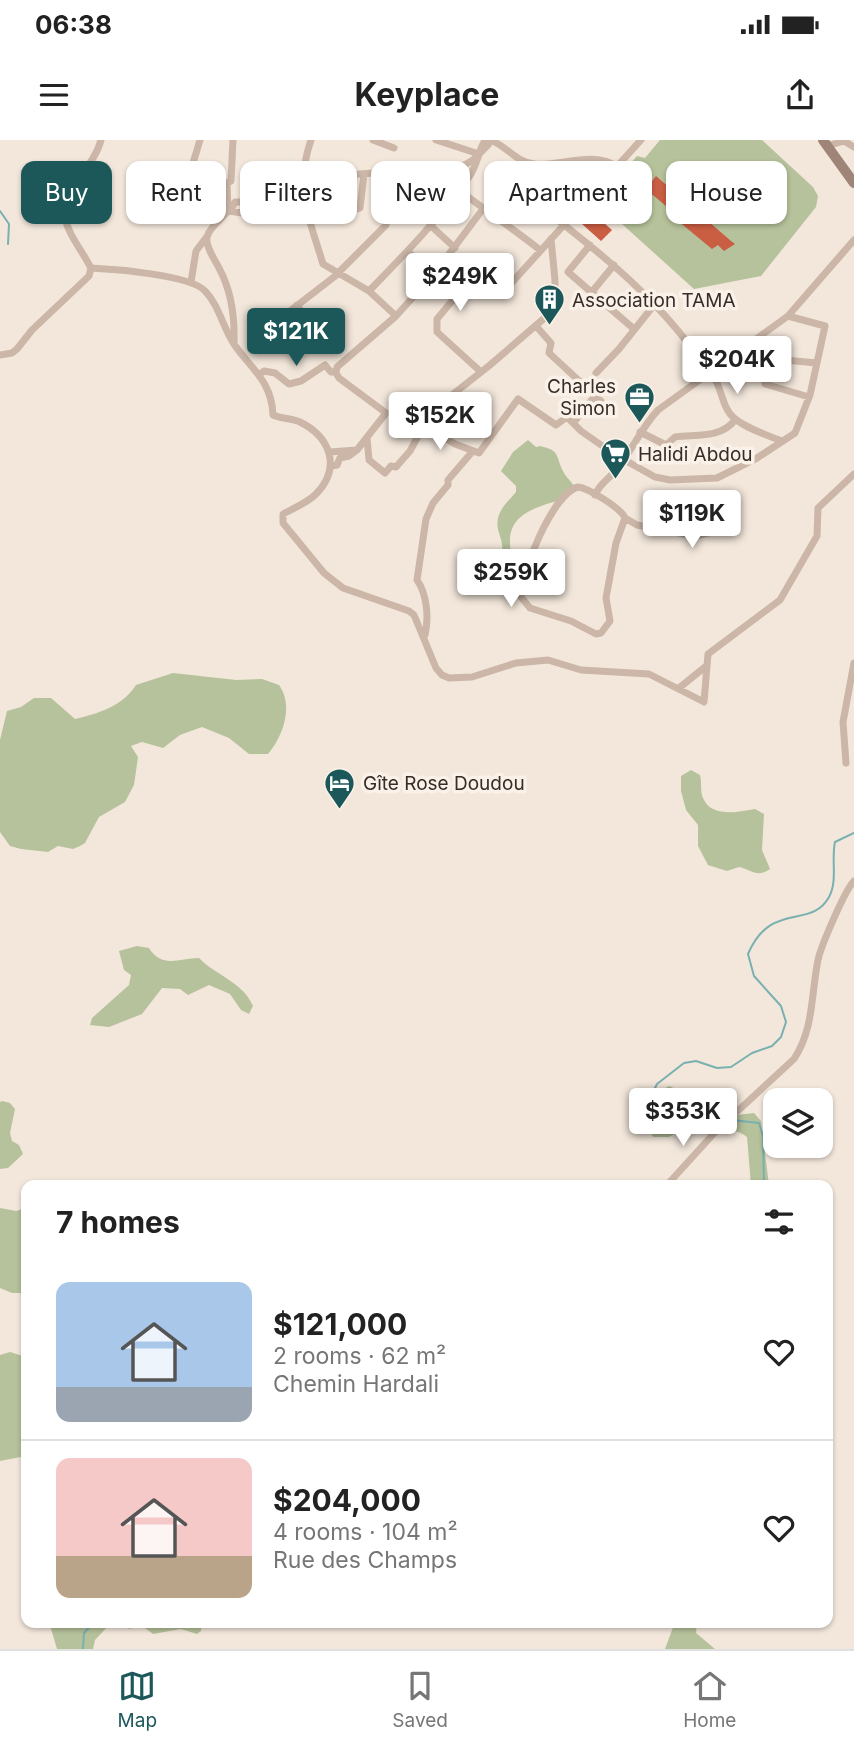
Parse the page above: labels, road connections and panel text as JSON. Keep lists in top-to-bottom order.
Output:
{
  "places": {
    "building": ["Association TAMA"],
    "office": ["Charles Simon"],
    "supermarket": ["Halidi Abdou"],
    "hotel": ["Gîte Rose Doudou"]
  },
  "page": {
    "status": "06:38",
    "header": "Keyplace",
    "chip": [
      "Buy",
      "Rent",
      "Filters",
      "New",
      "Apartment",
      "House"
    ],
    "price": [
      "$249K",
      "$121K",
      "$204K",
      "$152K",
      "$119K",
      "$259K",
      "$353K"
    ],
    "heading": "7 homes",
    "list": [
      {
        "name": "$121,000",
        "note": "2 rooms · 62 m² · Chemin Hardali"
      },
      {
        "name": "$204,000",
        "note": "4 rooms · 104 m² · Rue des Champs"
      }
    ],
    "tabs": ["Map", "Saved", "Home"]
  }
}
